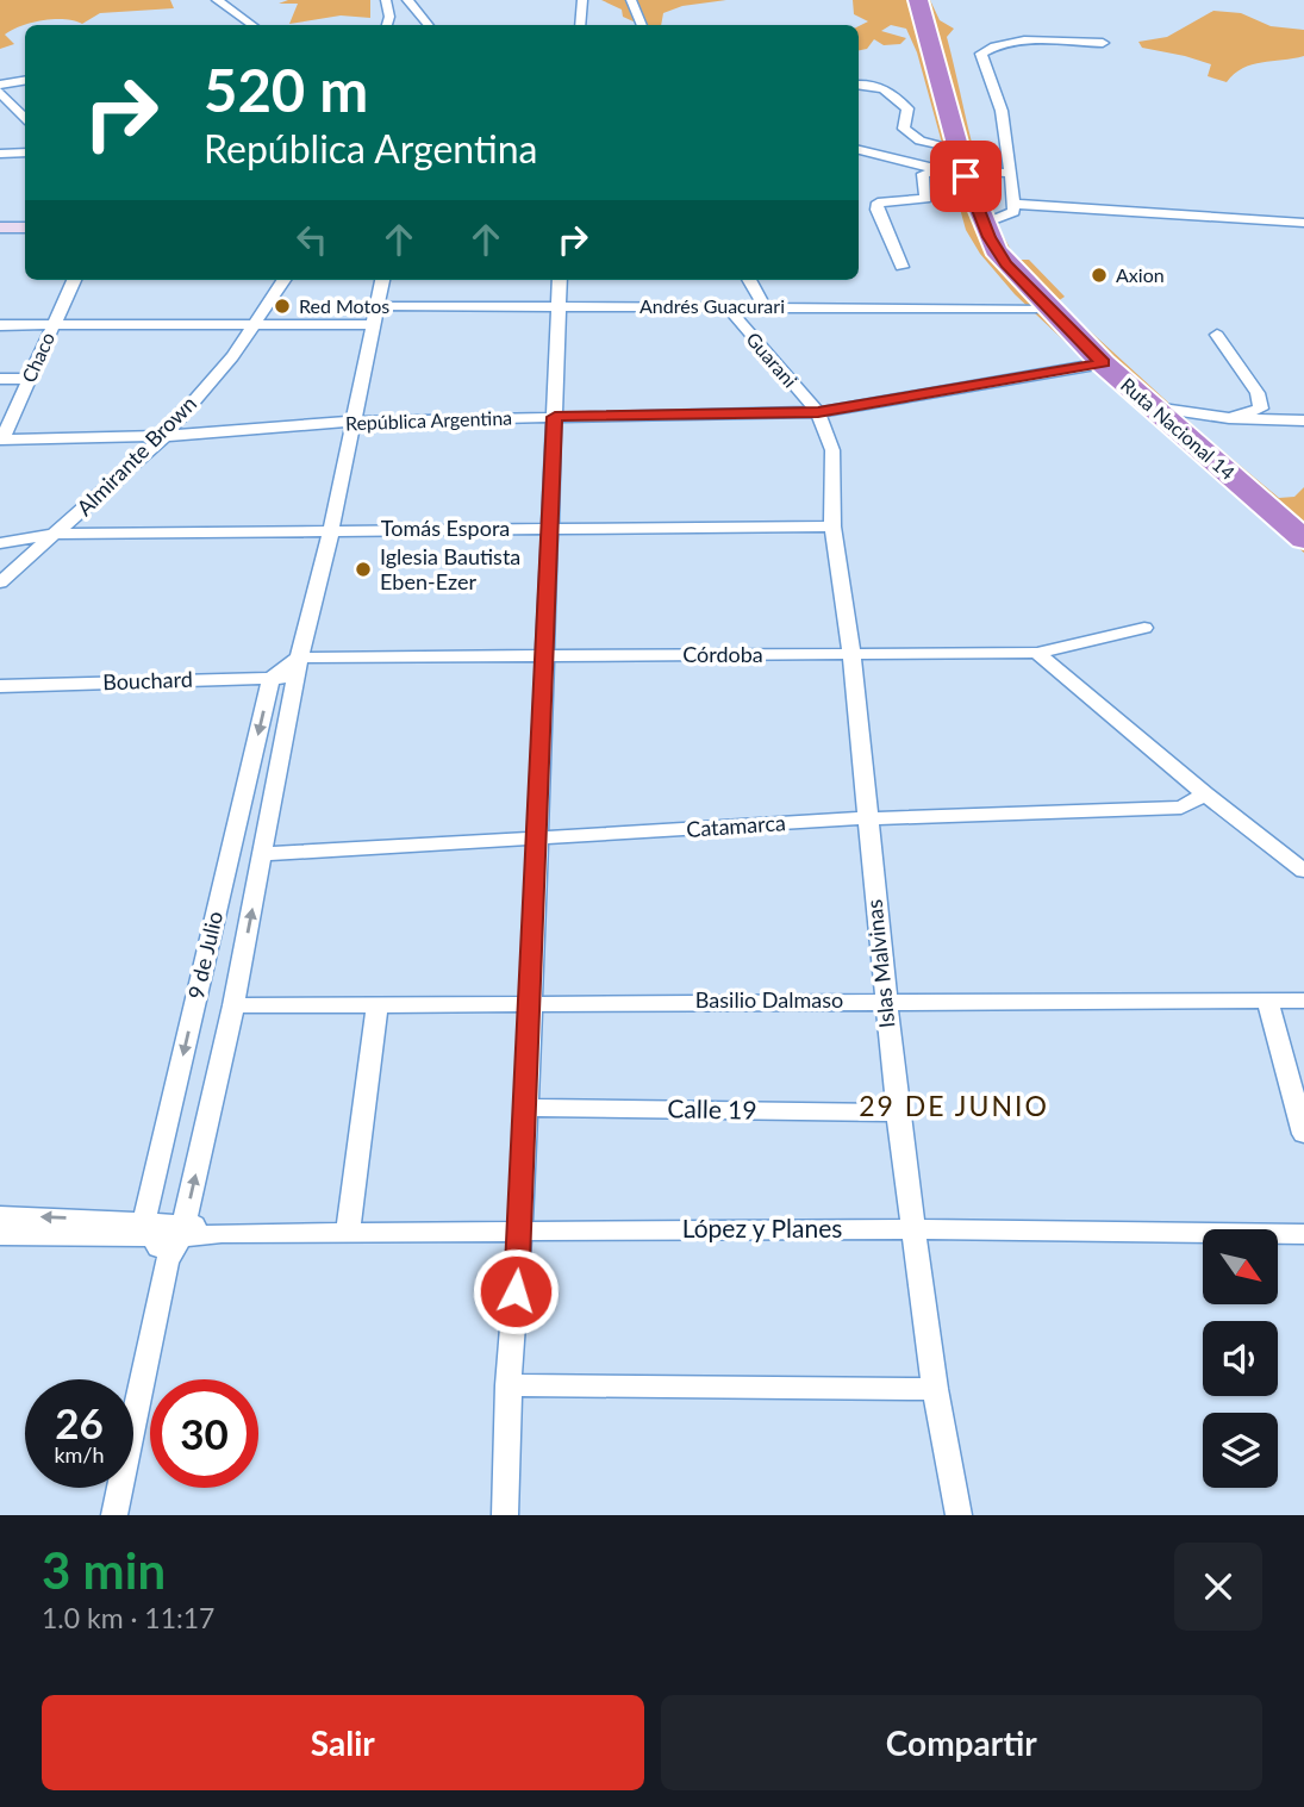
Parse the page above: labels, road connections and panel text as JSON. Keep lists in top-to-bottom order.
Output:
{
  "streets": {
    "highway": ["Ruta Nacional 14"],
    "street": [
      "Andrés Guacurari",
      "Chaco",
      "Guarani",
      "República Argentina",
      "Almirante Brown",
      "Tomás Espora",
      "Córdoba",
      "Bouchard",
      "Catamarca",
      "9 de Julio",
      "Islas Malvinas",
      "Basilio Dalmaso",
      "Calle 19",
      "López y Planes"
    ]
  },
  "crossings": [
    ["Andrés Guacurari", "Guarani"],
    ["Andrés Guacurari", "Ruta Nacional 14"],
    ["Andrés Guacurari", "9 de Julio"],
    ["Chaco", "República Argentina"],
    ["Guarani", "República Argentina"],
    ["Guarani", "Islas Malvinas"],
    ["República Argentina", "Ruta Nacional 14"],
    ["República Argentina", "Almirante Brown"],
    ["República Argentina", "9 de Julio"],
    ["República Argentina", "Islas Malvinas"],
    ["Almirante Brown", "Tomás Espora"],
    ["Tomás Espora", "9 de Julio"],
    ["Tomás Espora", "Islas Malvinas"],
    ["Córdoba", "9 de Julio"],
    ["Córdoba", "Islas Malvinas"],
    ["Bouchard", "9 de Julio"],
    ["Catamarca", "9 de Julio"],
    ["Catamarca", "Islas Malvinas"],
    ["9 de Julio", "Basilio Dalmaso"],
    ["9 de Julio", "López y Planes"],
    ["Islas Malvinas", "Basilio Dalmaso"],
    ["Islas Malvinas", "Calle 19"],
    ["Islas Malvinas", "López y Planes"]
  ],
  "districts": ["29 DE JUNIO"],
  "places": ["Axion", "Red Motos", "Iglesia Bautista Eben-Ezer"],
  "north": "bottom right",
  "page": {
    "turn": ["520 m", "República Argentina"],
    "speed": "26 km/h",
    "limit": "30",
    "heading": ["3 min", "1.0 km · 11:17"],
    "buttons": ["Salir", "Compartir"]
  }
}
